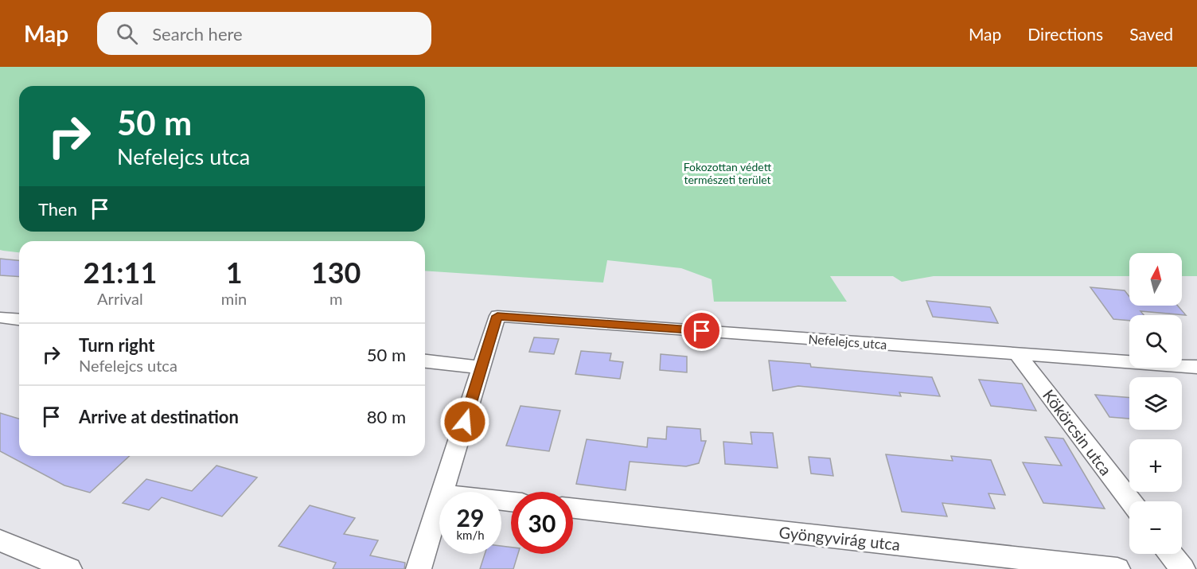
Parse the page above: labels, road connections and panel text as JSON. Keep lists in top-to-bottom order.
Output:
{
  "streets": {
    "street": ["Nefelejcs utca", "Kökörcsin utca", "Gyöngyvirág utca"]
  },
  "crossings": [
    ["Nefelejcs utca", "Kökörcsin utca"]
  ],
  "parks": ["Fokozottan védett természeti terület"],
  "north": "top",
  "page": {
    "header": "Map",
    "search": "Search here",
    "nav": ["Map", "Directions", "Saved"],
    "turn": ["50 m", "Nefelejcs utca"],
    "then": "Then",
    "eta": [
      "21:11",
      "Arrival",
      "1",
      "min",
      "130",
      "m"
    ],
    "map_buttons": ["+", "−"],
    "list": [
      {
        "name": "Turn right",
        "note": "Nefelejcs utca",
        "value": "50 m"
      },
      {
        "name": "Arrive at destination",
        "value": "80 m"
      }
    ],
    "speed": "29 km/h",
    "limit": "30"
  }
}
